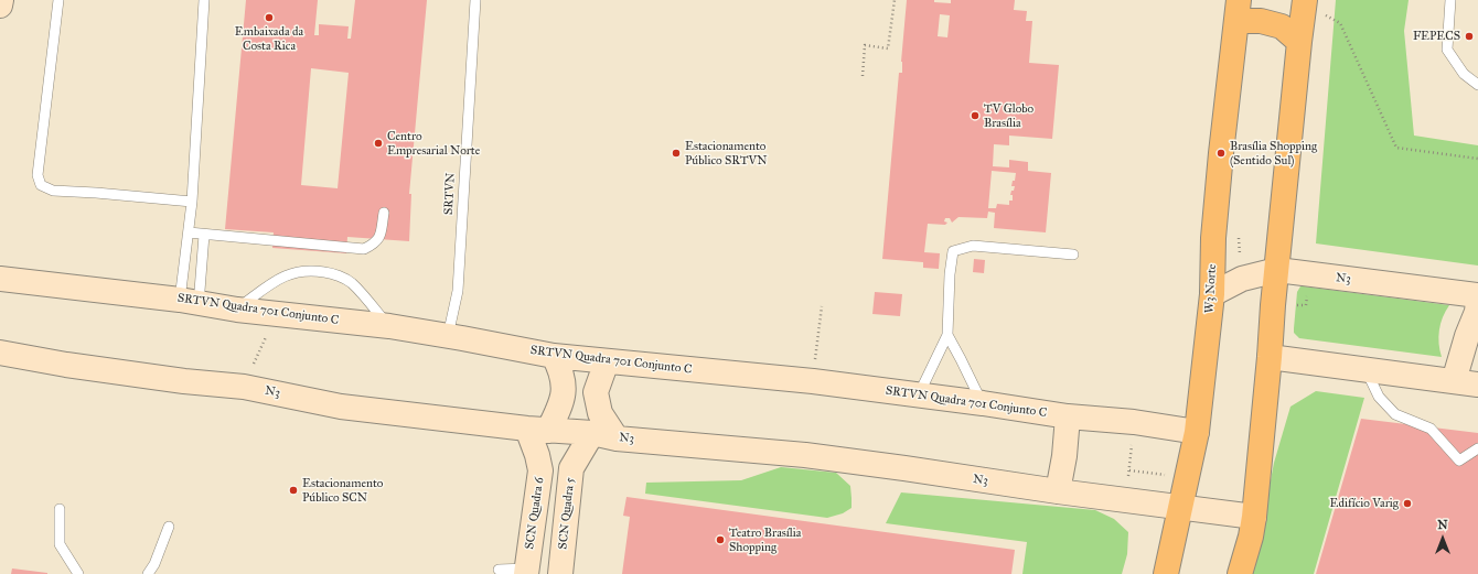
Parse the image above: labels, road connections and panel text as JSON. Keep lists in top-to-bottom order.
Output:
{
  "streets": {
    "main road": ["W3 Norte"],
    "street": [
      "N3",
      "SRTVN Quadra 701 Conjunto C",
      "SCN Quadra 6",
      "SCN Quadra 5"
    ],
    "lane": ["SRTVN"]
  },
  "crossings": [
    ["SRTVN", "SRTVN Quadra 701 Conjunto C"],
    ["N3", "W3 Norte"],
    ["N3", "SCN Quadra 6"],
    ["N3", "SCN Quadra 5"],
    ["W3 Norte", "SRTVN Quadra 701 Conjunto C"]
  ],
  "places": [
    "Embaixada da Costa Rica",
    "FEPECS",
    "TV Globo Brasília",
    "Centro Empresarial Norte",
    "Estacionamento Público SRTVN",
    "Brasília Shopping (Sentido Sul)",
    "Estacionamento Público SCN",
    "Edifício Varig",
    "Teatro Brasília Shopping"
  ],
  "north": "top"
}
